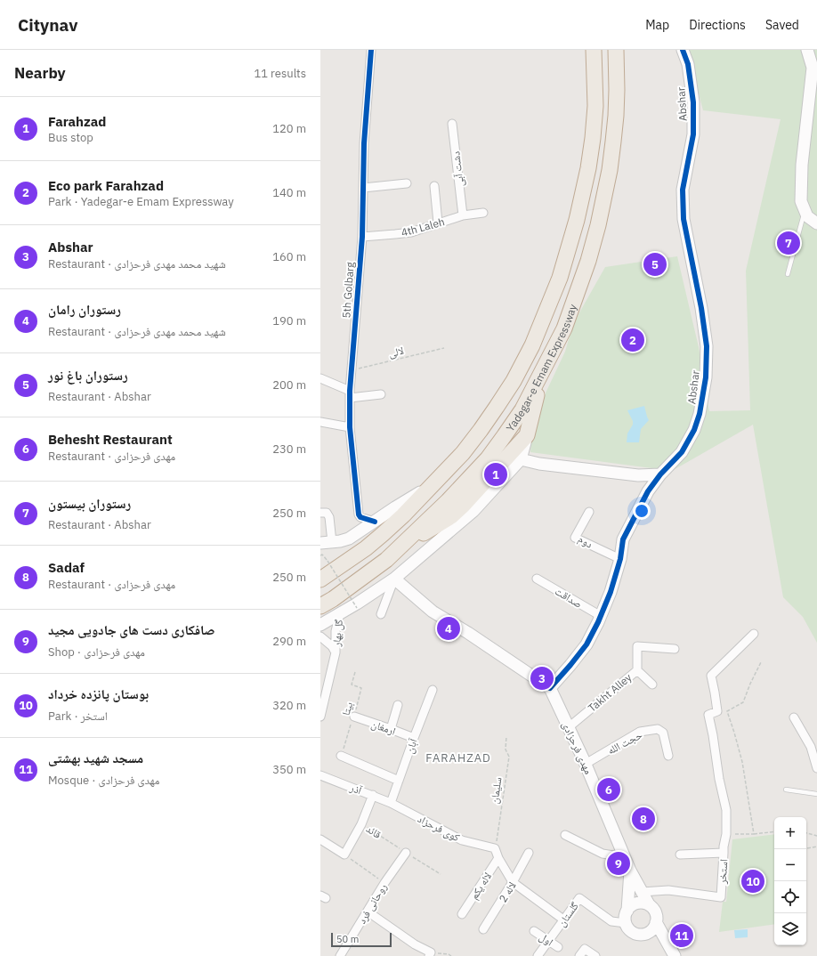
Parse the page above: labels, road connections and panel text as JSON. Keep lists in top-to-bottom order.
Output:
{
  "streets": {
    "highway": ["Yadegar-e Emam Expressway"],
    "street": [
      "Abshar",
      "دشت آبی",
      "4th Laleh",
      "5th Golbarg",
      "دوم",
      "صداقت",
      "گل بهار",
      "Takht Alley",
      "ارمغان",
      "حجت الله",
      "آبان",
      "مهدی فرحزادی",
      "آذر",
      "کوی فرحزاد",
      "قائد",
      "استخر",
      "لاله یکم",
      "لاله 2",
      "روحانی فرد",
      "گلستان",
      "اول"
    ],
    "path": ["لالی", "بیتا", "سلیمان"]
  },
  "crossings": [
    ["Abshar", "دوم"],
    ["Abshar", "صداقت"],
    ["Abshar", "مهدی فرحزادی"],
    ["دشت آبی", "4th Laleh"],
    ["4th Laleh", "5th Golbarg"],
    ["5th Golbarg", "لالی"],
    ["Takht Alley", "مهدی فرحزادی"],
    ["بیتا", "ارمغان"],
    ["ارمغان", "آبان"],
    ["حجت الله", "مهدی فرحزادی"],
    ["آبان", "آذر"],
    ["آبان", "کوی فرحزاد"],
    ["مهدی فرحزادی", "استخر"],
    ["مهدی فرحزادی", "گلستان"],
    ["آذر", "کوی فرحزاد"],
    ["سلیمان", "کوی فرحزاد"],
    ["قائد", "روحانی فرد"],
    ["گلستان", "اول"]
  ],
  "districts": ["FARAHZAD"],
  "scale_bar": "50 m",
  "page": {
    "header": "Citynav",
    "nav": ["Map", "Directions", "Saved"],
    "heading": ["Nearby", "11 results"],
    "list": [
      {
        "mark": "1",
        "name": "Farahzad",
        "note": "Bus stop",
        "value": "120 m"
      },
      {
        "mark": "2",
        "name": "Eco park Farahzad",
        "note": "Park · Yadegar-e Emam Expressway",
        "value": "140 m"
      },
      {
        "mark": "3",
        "name": "Abshar",
        "note": "Restaurant · شهید محمد مهدی فرحزادی",
        "value": "160 m"
      },
      {
        "mark": "4",
        "name": "رستوران رامان",
        "note": "Restaurant · شهید محمد مهدی فرحزادی",
        "value": "190 m"
      },
      {
        "mark": "5",
        "name": "رستوران باغ نور",
        "note": "Restaurant · Abshar",
        "value": "200 m"
      },
      {
        "mark": "6",
        "name": "Behesht Restaurant",
        "note": "Restaurant · مهدی فرحزادی",
        "value": "230 m"
      },
      {
        "mark": "7",
        "name": "رستوران بیستون",
        "note": "Restaurant · Abshar",
        "value": "250 m"
      },
      {
        "mark": "8",
        "name": "Sadaf",
        "note": "Restaurant · مهدی فرحزادی",
        "value": "250 m"
      },
      {
        "mark": "9",
        "name": "صافکاری دست های جادویی مجید",
        "note": "Shop · مهدی فرحزادی",
        "value": "290 m"
      },
      {
        "mark": "10",
        "name": "بوستان پانزده خرداد",
        "note": "Park · استخر",
        "value": "320 m"
      },
      {
        "mark": "11",
        "name": "مسجد شهید بهشتی",
        "note": "Mosque · مهدی فرحزادی",
        "value": "350 m"
      }
    ],
    "pins": [
      "7",
      "5",
      "2",
      "1",
      "4",
      "3",
      "6",
      "8",
      "9",
      "10",
      "11"
    ],
    "map_buttons": ["+", "−"],
    "scale": "50 m"
  }
}
